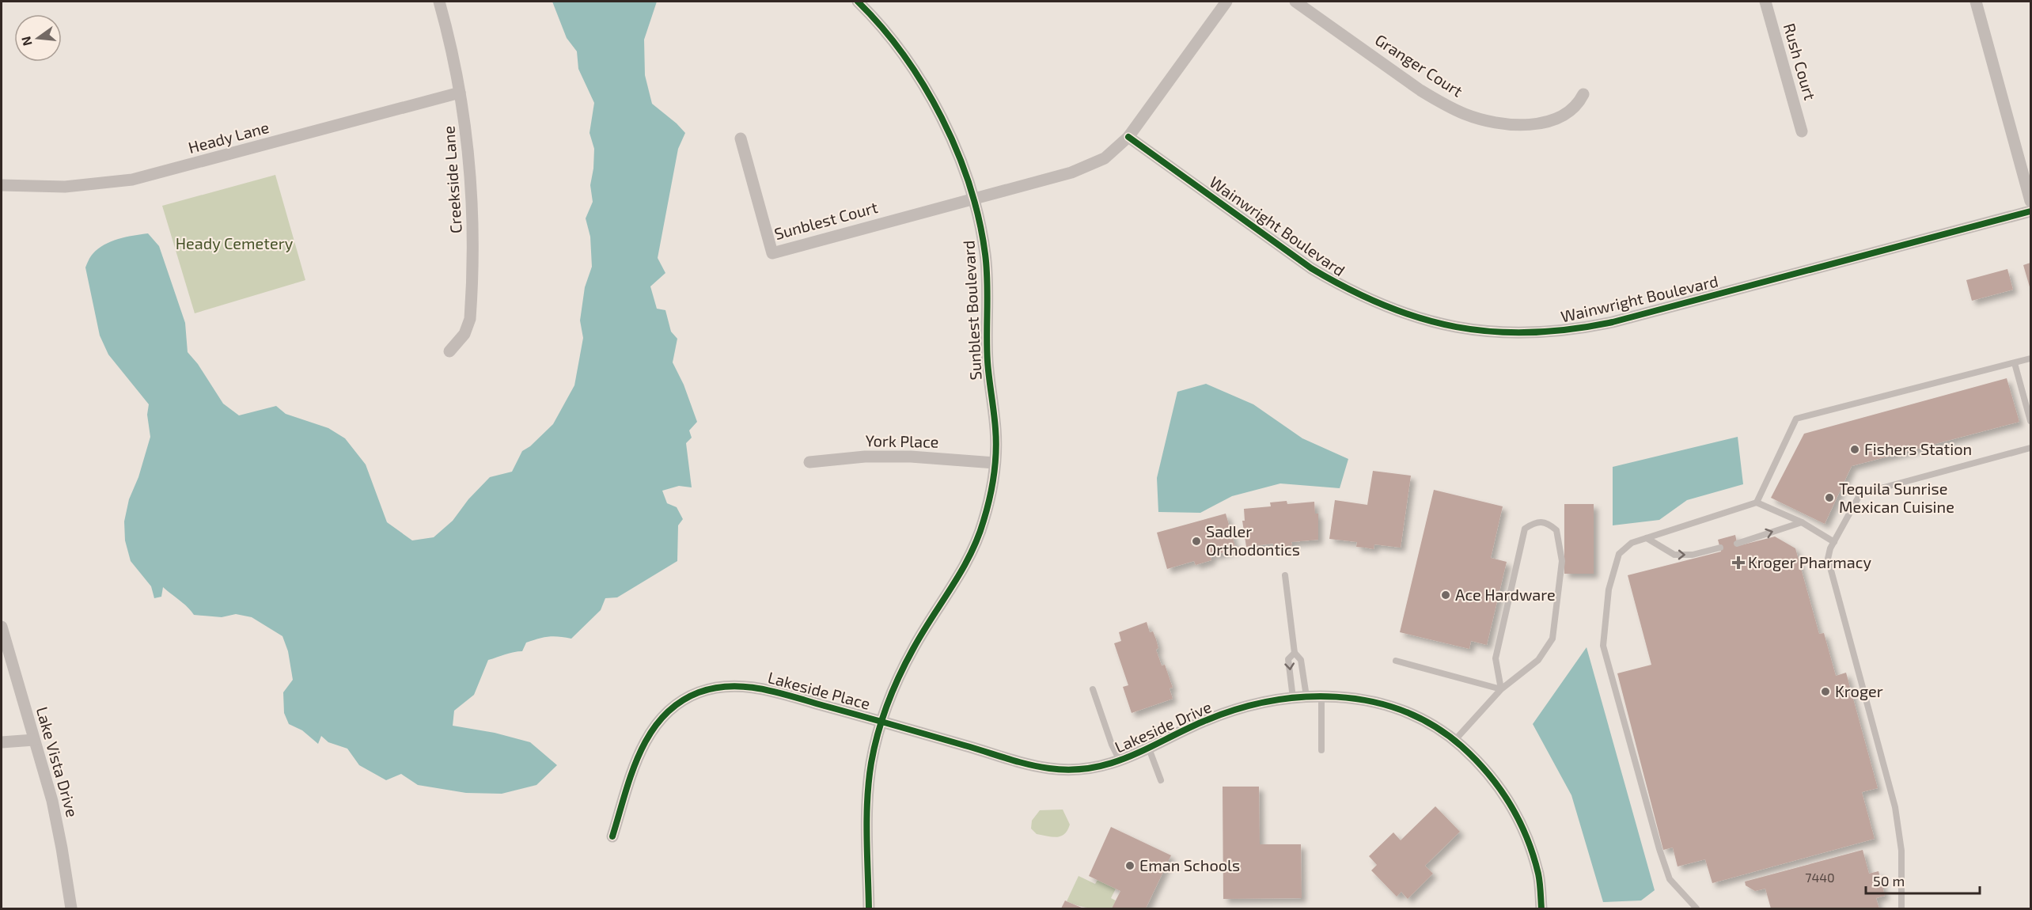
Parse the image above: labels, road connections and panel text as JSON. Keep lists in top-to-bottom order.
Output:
{
  "streets": {
    "street": [
      "Rush Court",
      "Granger Court",
      "Heady Lane",
      "Creekside Lane",
      "Sunblest Court",
      "Wainwright Boulevard",
      "Sunblest Boulevard",
      "York Place",
      "Lakeside Place",
      "Lakeside Drive",
      "Lake Vista Drive"
    ]
  },
  "crossings": [
    ["Heady Lane", "Creekside Lane"],
    ["Sunblest Court", "Sunblest Boulevard"],
    ["Sunblest Boulevard", "York Place"],
    ["Sunblest Boulevard", "Lakeside Place"],
    ["Sunblest Boulevard", "Lakeside Drive"],
    ["Lakeside Place", "Lakeside Drive"]
  ],
  "parks": ["Heady Cemetery"],
  "places": {
    "other": [
      "Fishers Station",
      "Tequila Sunrise Mexican Cuisine",
      "Sadler Orthodontics",
      "Ace Hardware",
      "Kroger",
      "Eman Schools"
    ],
    "health": ["Kroger Pharmacy"]
  },
  "house_numbers": ["7440"],
  "scale_bar": "50 m",
  "north": "left"
}
